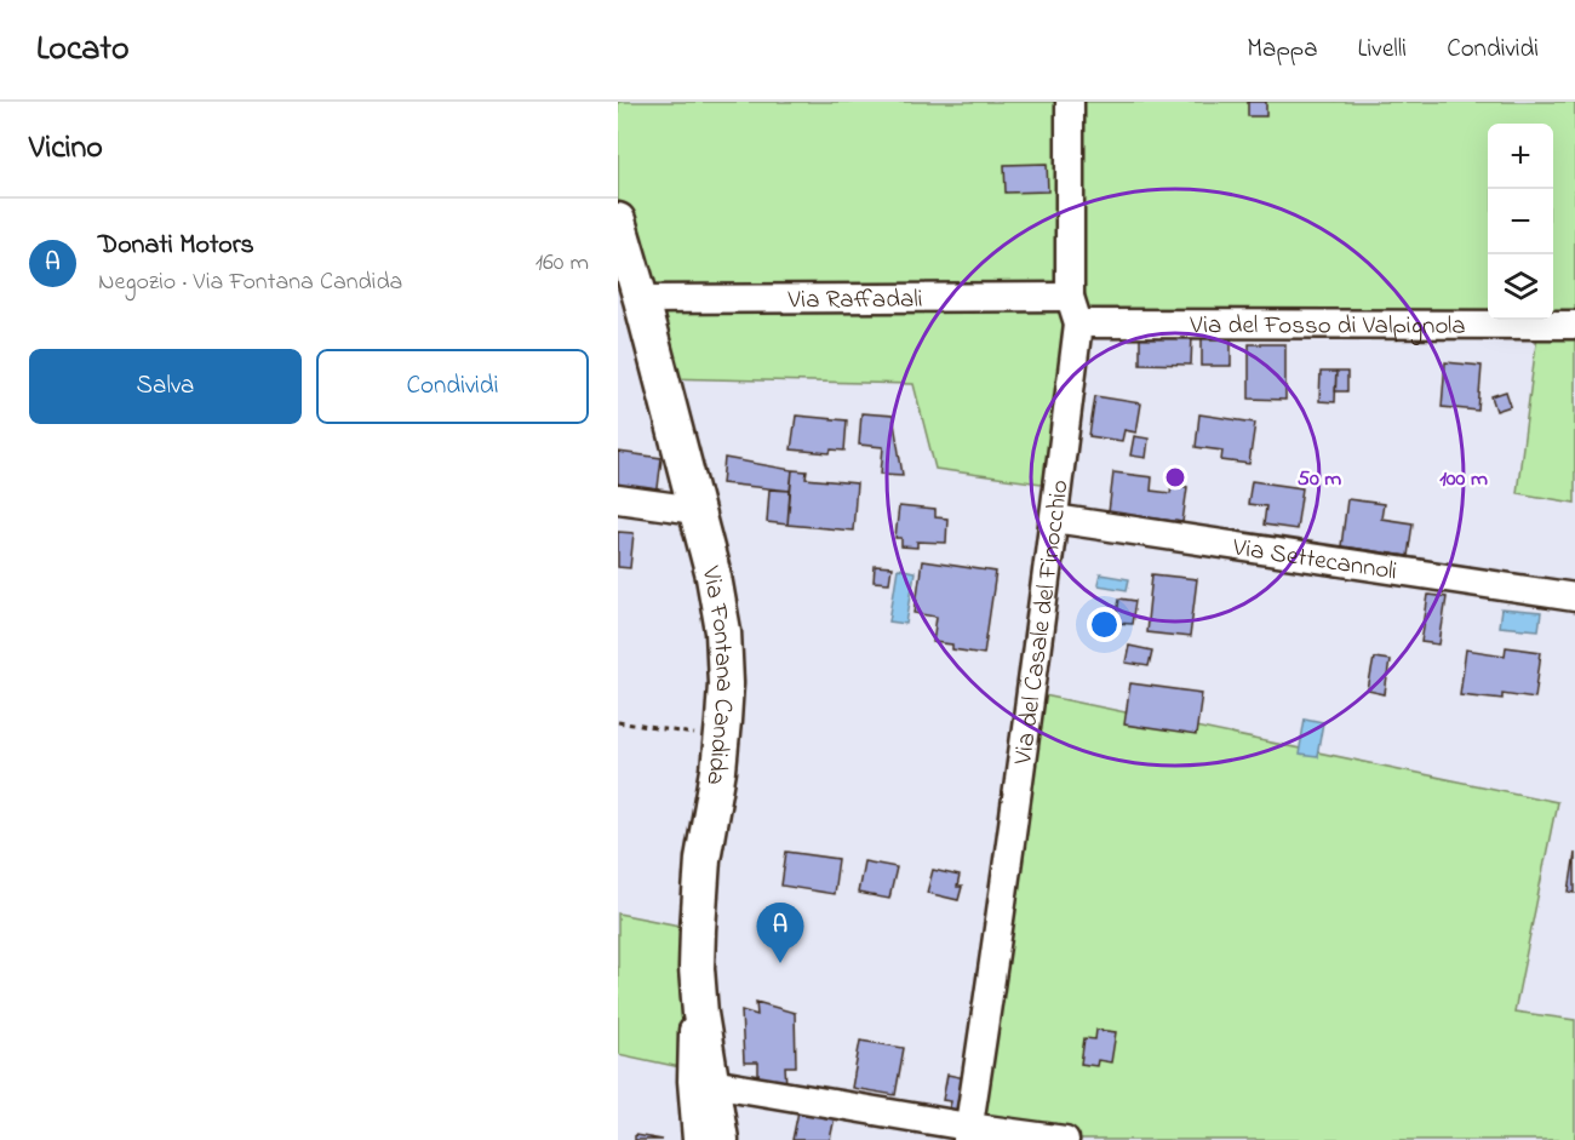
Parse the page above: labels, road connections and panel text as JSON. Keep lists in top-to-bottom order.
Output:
{
  "streets": {
    "main road": ["Via Fontana Candida"],
    "street": [
      "Via Raffadali",
      "Via del Fosso di Valpignola",
      "Via Settecannoli",
      "Via del Casale del Finocchio"
    ]
  },
  "crossings": [
    ["Via Raffadali", "Via del Casale del Finocchio"],
    ["Via Raffadali", "Via Fontana Candida"],
    ["Via del Fosso di Valpignola", "Via del Casale del Finocchio"],
    ["Via Settecannoli", "Via del Casale del Finocchio"]
  ],
  "page": {
    "header": "Locato",
    "nav": ["Mappa", "Livelli", "Condividi"],
    "heading": "Vicino",
    "map_buttons": ["+", "−"],
    "list": [
      {
        "mark": "A",
        "name": "Donati Motors",
        "note": "Negozio · Via Fontana Candida",
        "value": "160 m"
      }
    ],
    "buttons": ["Salva", "Condividi"],
    "pins": "A"
  },
  "rings": ["50 m", "100 m"]
}
